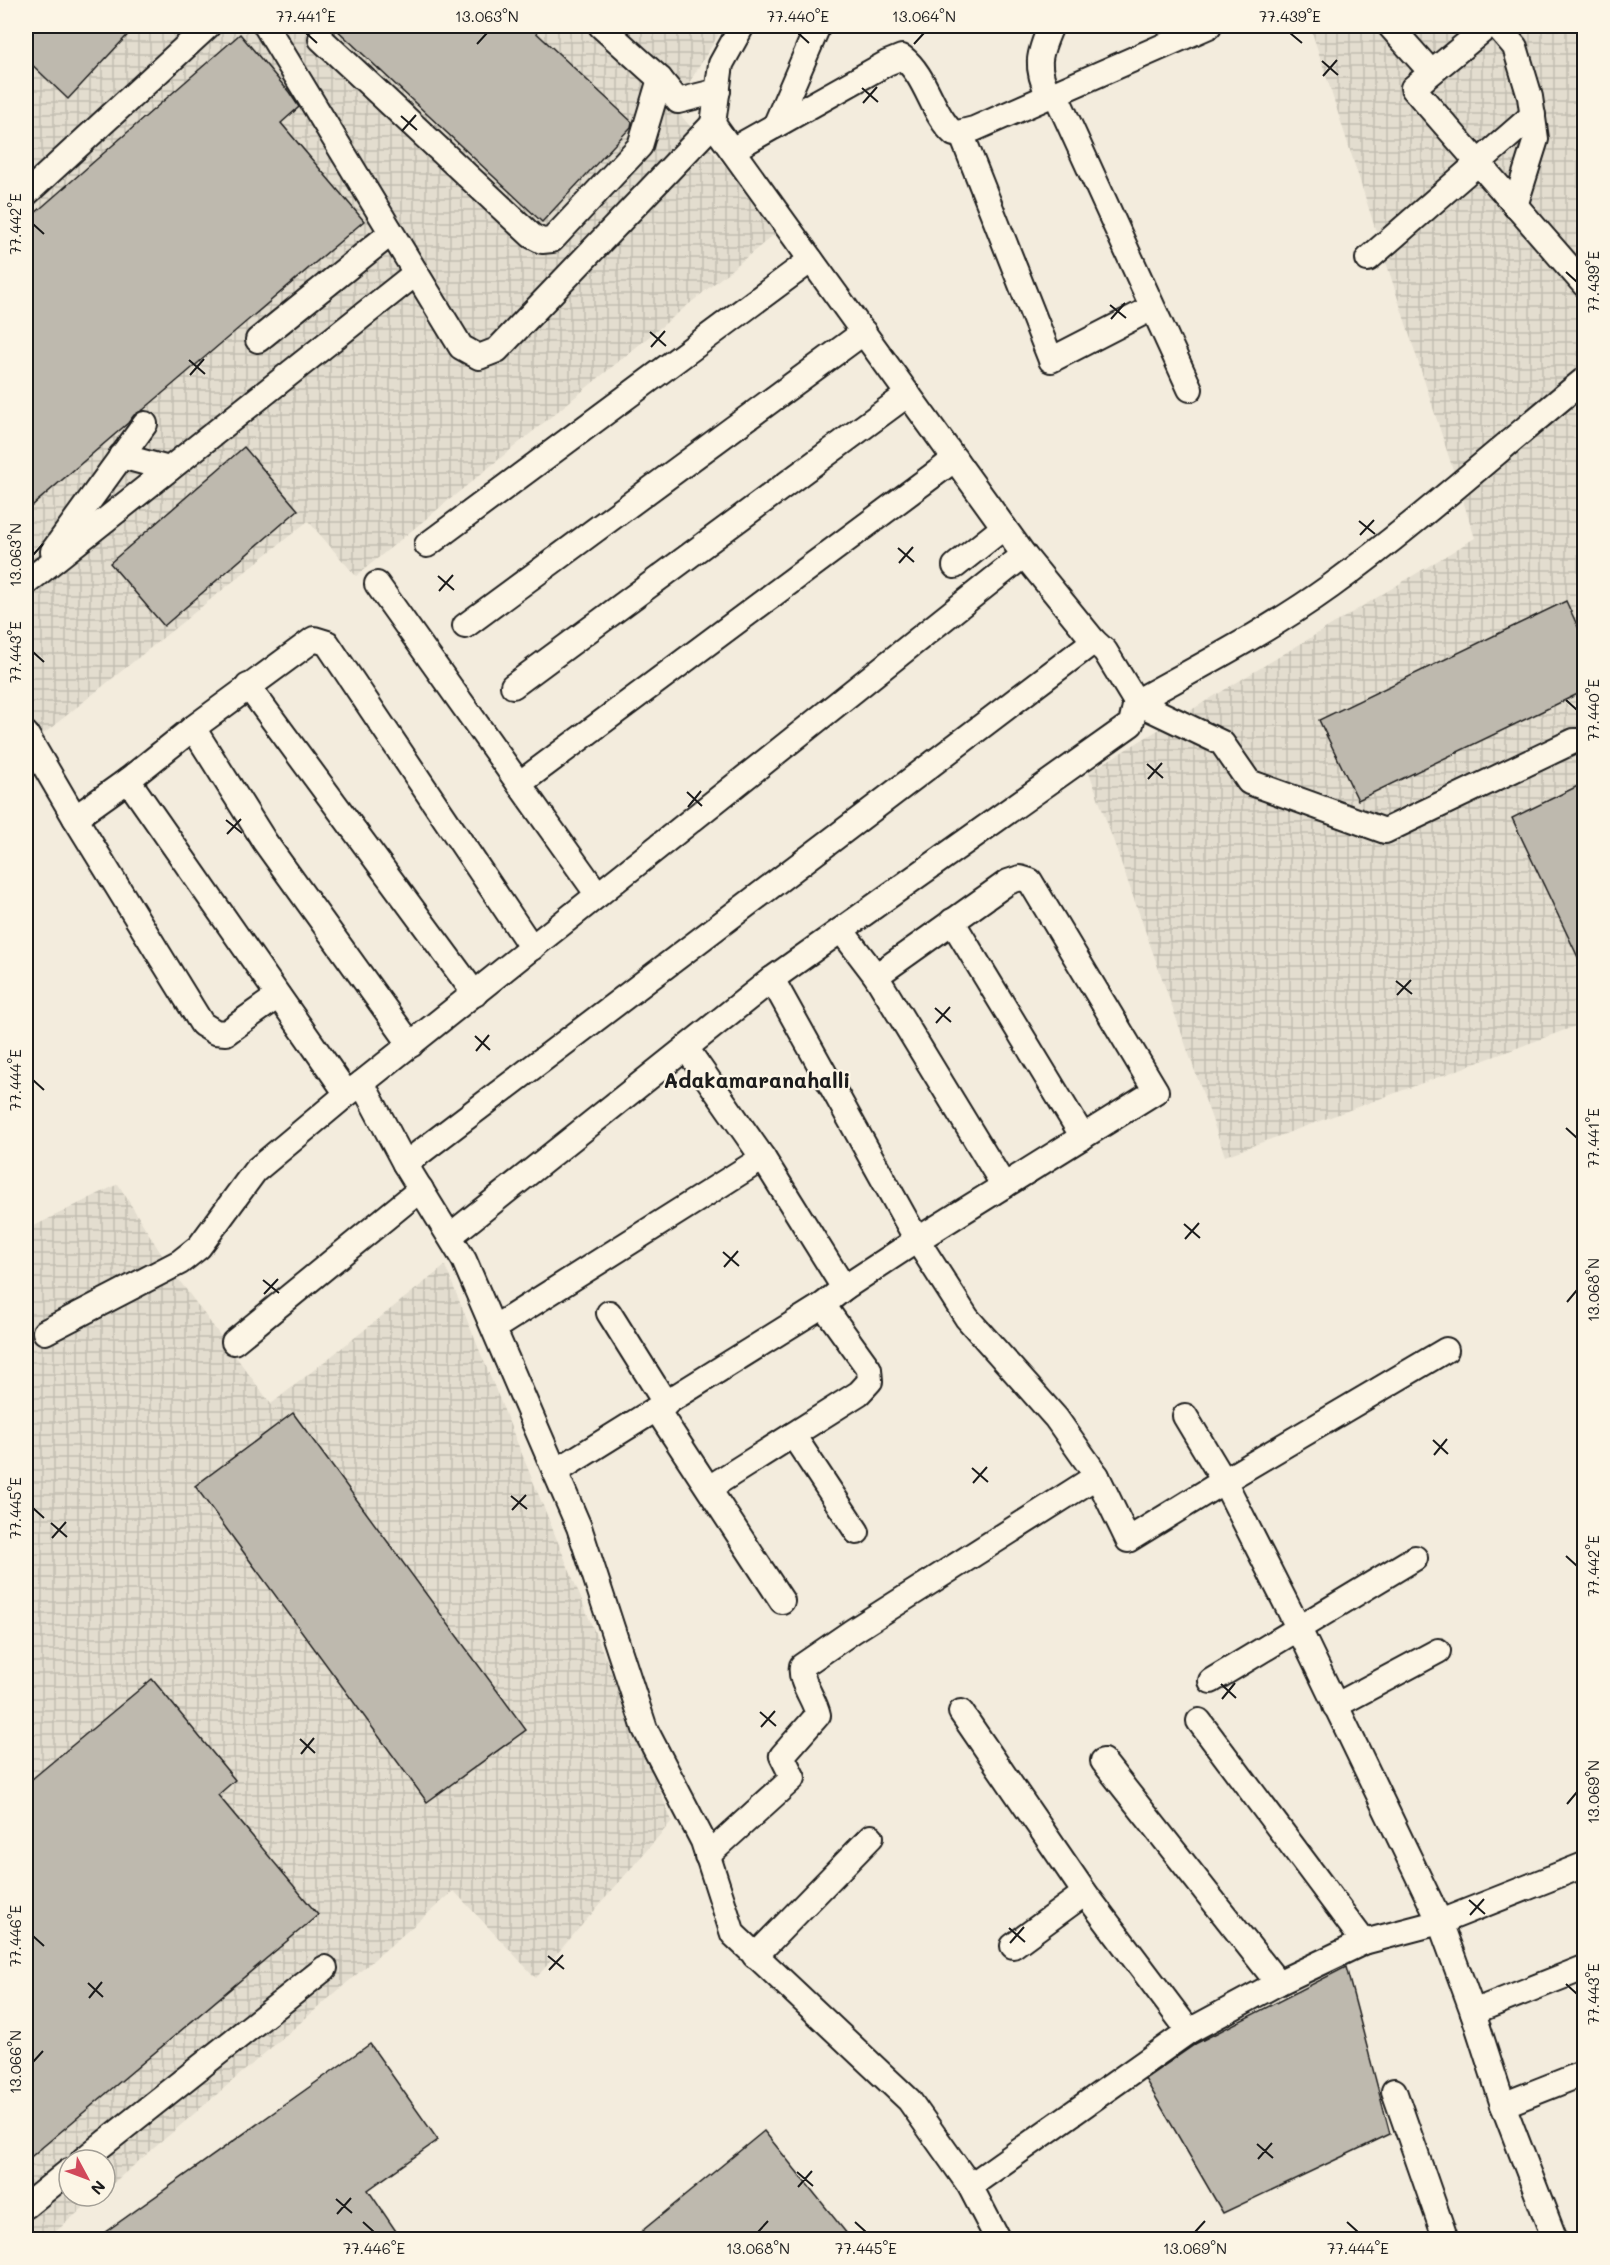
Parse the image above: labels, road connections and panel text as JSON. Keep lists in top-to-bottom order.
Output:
{
  "districts": ["Adakamaranahalli"],
  "north": "bottom right",
  "coordinates": [
    "77.441°E",
    "13.063°N",
    "77.440°E",
    "13.064°N",
    "77.439°E",
    "77.442°E",
    "77.443°E",
    "77.444°E",
    "13.068°N",
    "77.445°E",
    "13.069°N",
    "77.446°E",
    "13.066°N"
  ]
}
